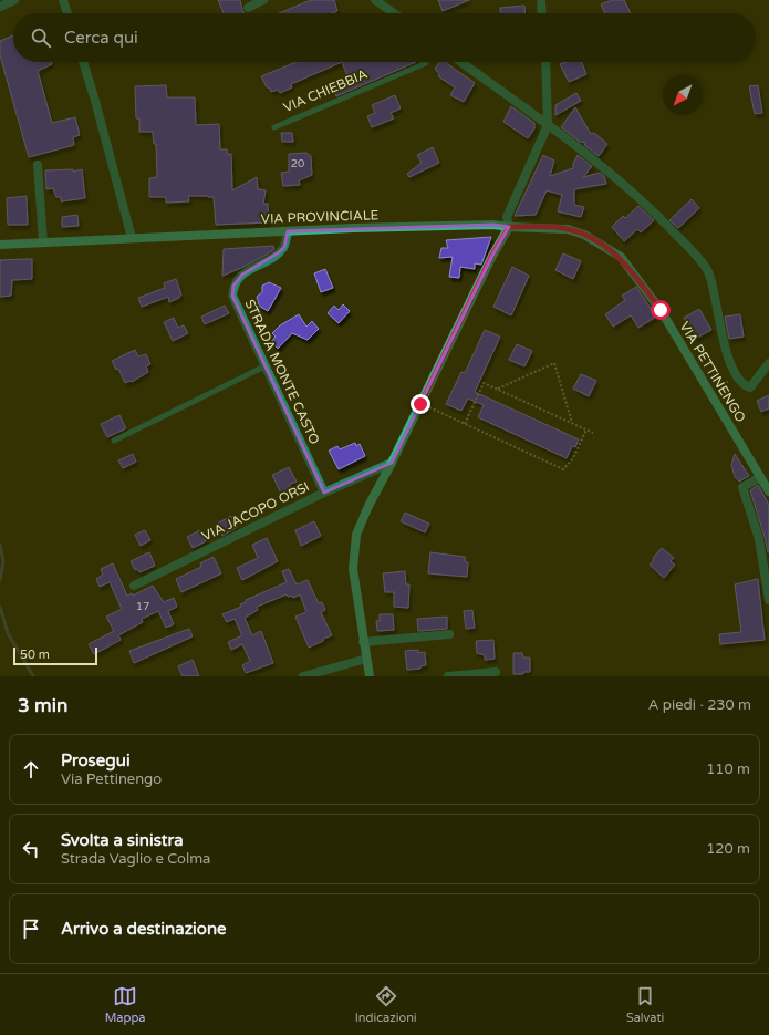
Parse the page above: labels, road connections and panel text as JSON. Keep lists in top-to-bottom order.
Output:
{
  "streets": {
    "main road": ["VIA PROVINCIALE", "VIA PETTINENGO"],
    "street": ["STRADA MONTE CASTO", "VIA JACOPO ORSI"],
    "lane": ["VIA CHIEBBIA"]
  },
  "crossings": [
    ["VIA PROVINCIALE", "STRADA MONTE CASTO"],
    ["VIA PROVINCIALE", "VIA PETTINENGO"],
    ["STRADA MONTE CASTO", "VIA JACOPO ORSI"]
  ],
  "house_numbers": ["20", "17"],
  "scale_bar": "50 m",
  "north": "bottom left",
  "page": {
    "search": "Cerca qui",
    "scale": "50 m",
    "heading": ["3 min", "A piedi · 230 m"],
    "list": [
      ["Prosegui", "Via Pettinengo", "110 m"],
      ["Svolta a sinistra", "Strada Vaglio e Colma", "120 m"],
      "Arrivo a destinazione"
    ],
    "nav": ["Mappa", "Indicazioni", "Salvati"]
  }
}
